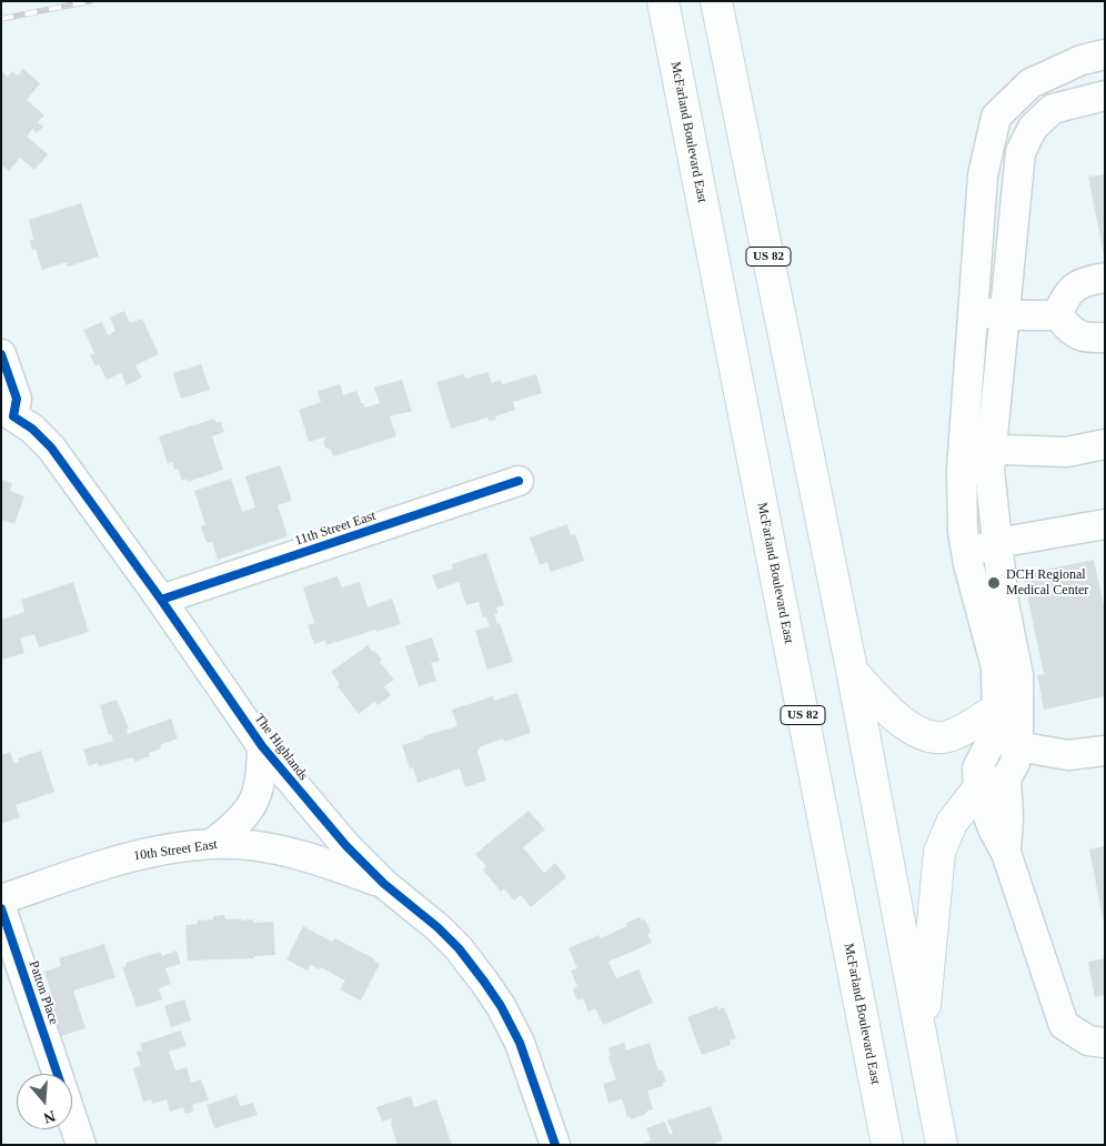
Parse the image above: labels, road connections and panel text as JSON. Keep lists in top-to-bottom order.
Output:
{
  "streets": {
    "highway": ["McFarland Boulevard East", "US 82"],
    "street": [
      "11th Street East",
      "The Highlands",
      "10th Street East",
      "Patton Place"
    ]
  },
  "crossings": [
    ["11th Street East", "The Highlands"],
    ["The Highlands", "10th Street East"]
  ],
  "places": ["DCH Regional Medical Center"],
  "north": "bottom"
}
